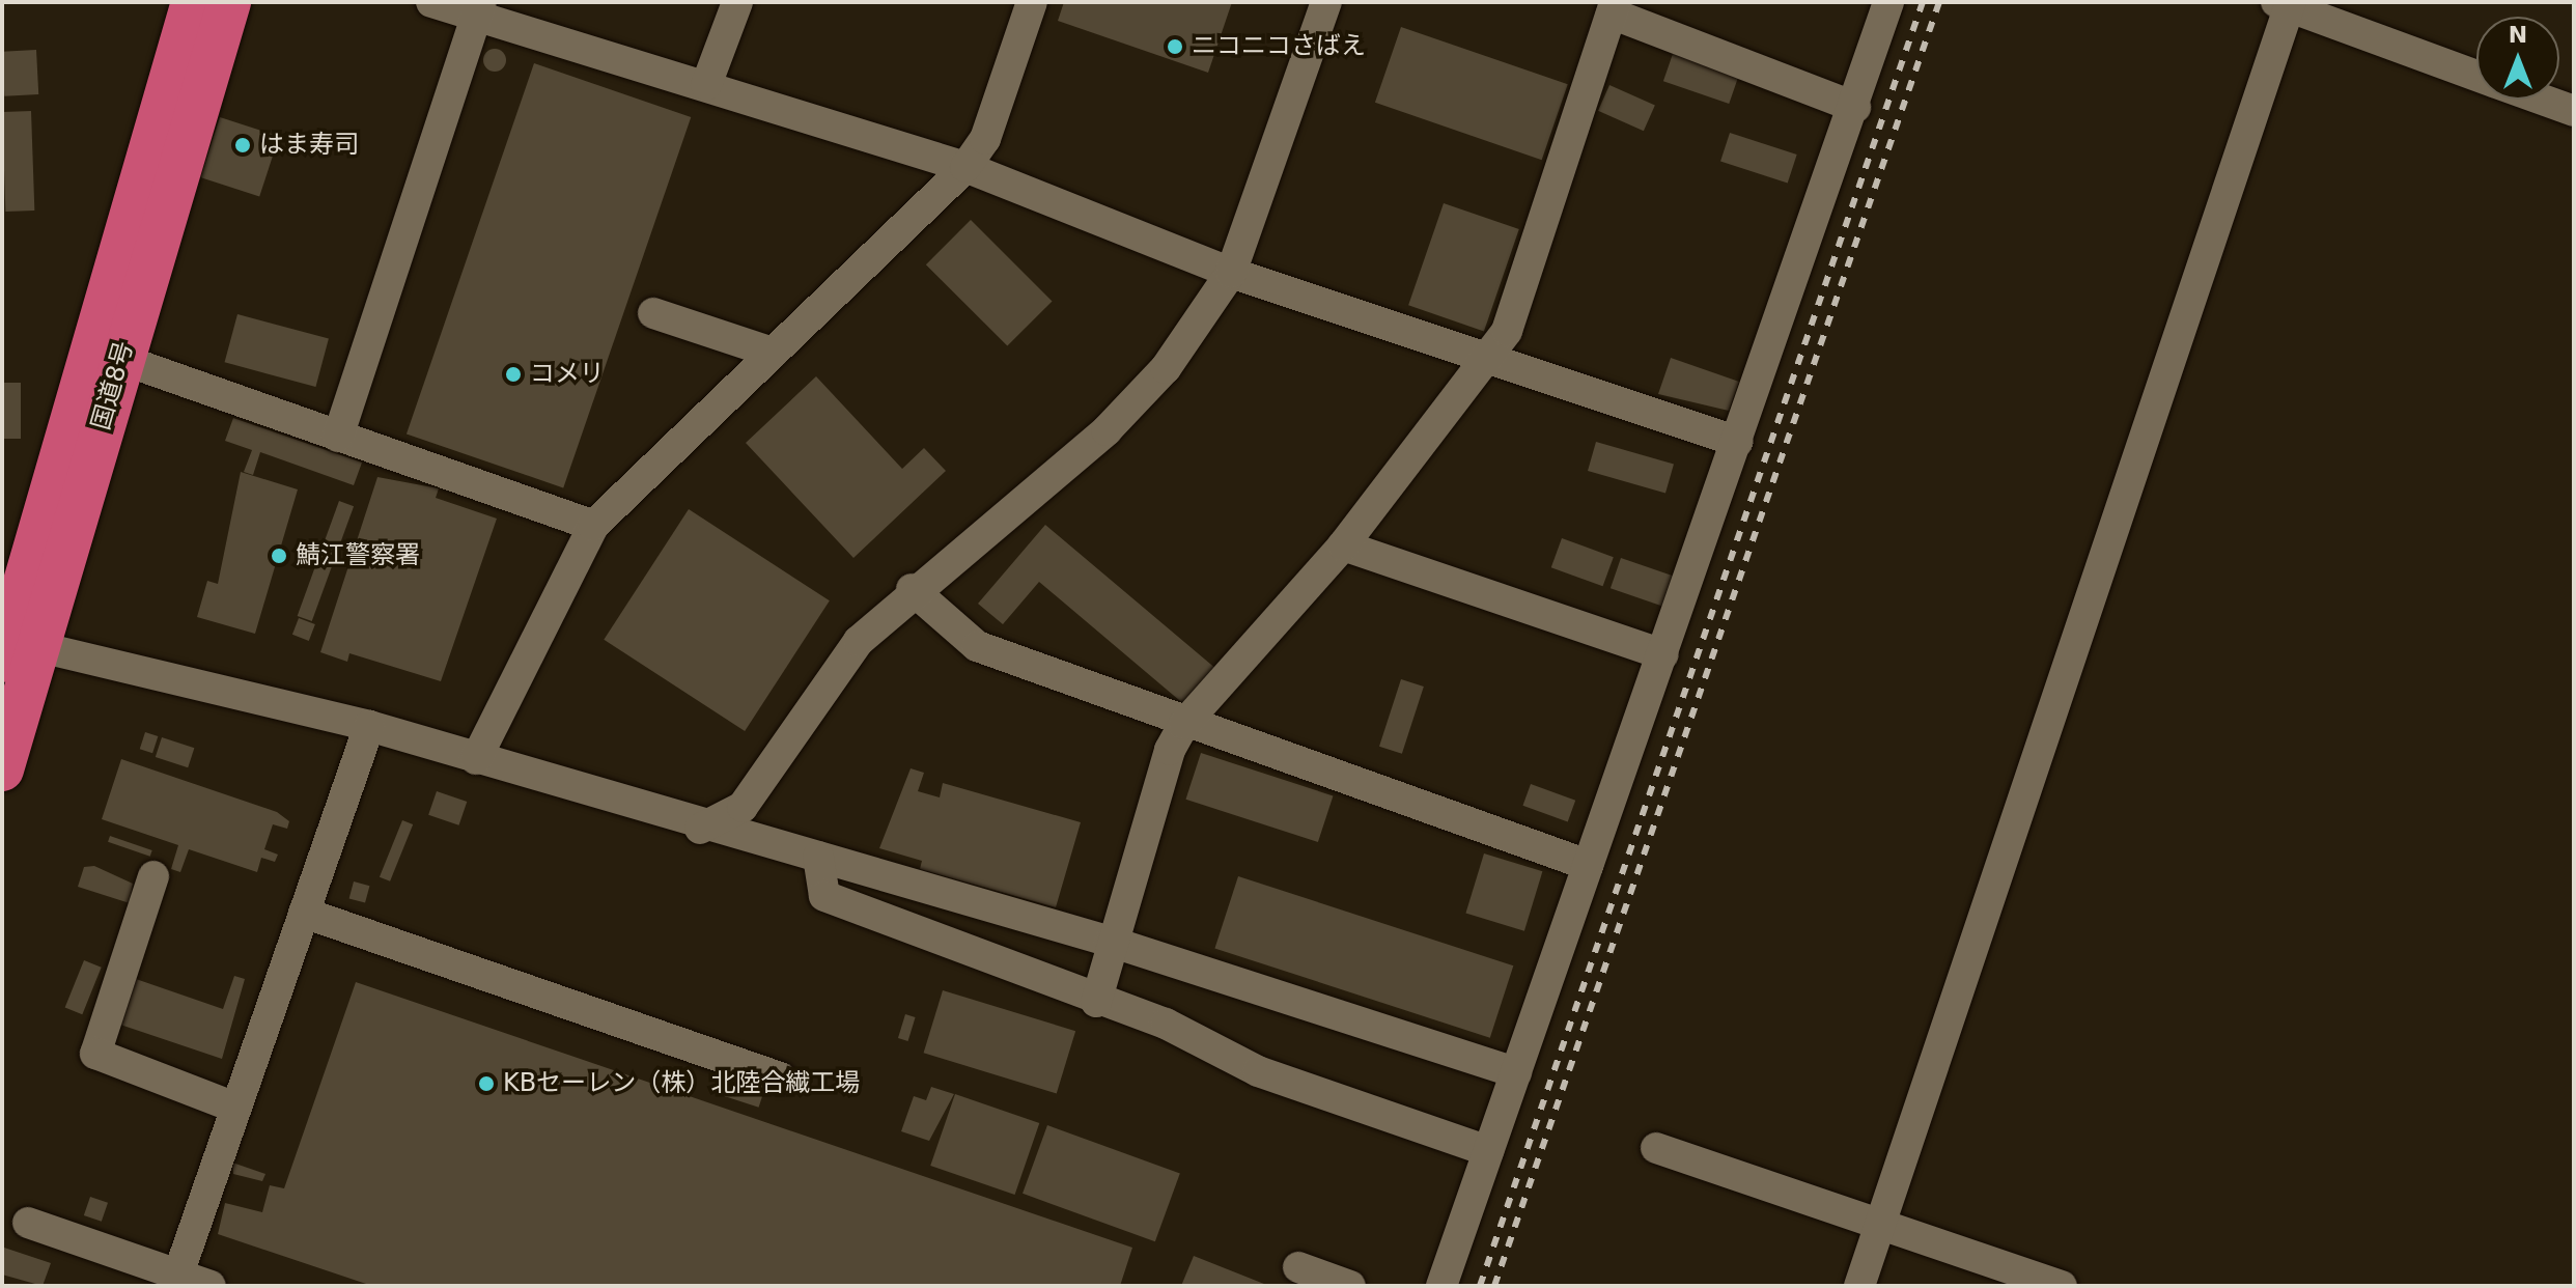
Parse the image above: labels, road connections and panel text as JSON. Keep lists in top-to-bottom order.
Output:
{
  "streets": {
    "highway": ["国道8号"]
  },
  "places": [
    "ニコニコさばえ",
    "はま寿司",
    "コメリ",
    "鯖江警察署",
    "KBセーレン（株）北陸合繊工場"
  ],
  "north": "top"
}
